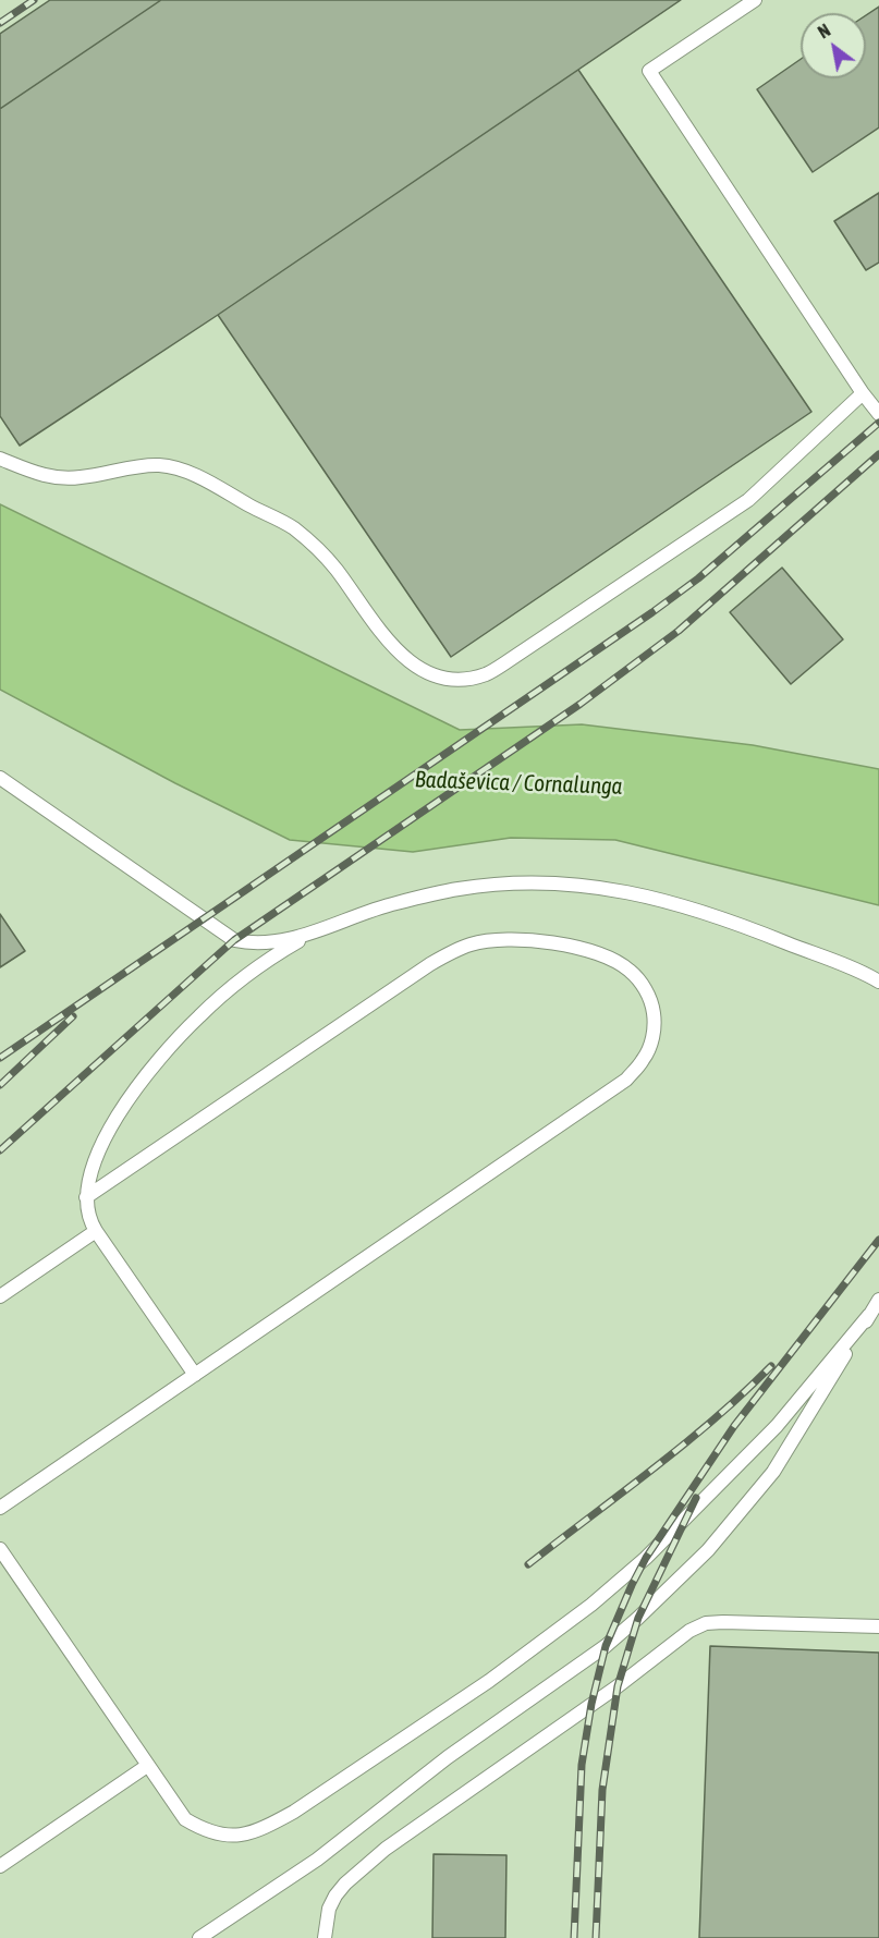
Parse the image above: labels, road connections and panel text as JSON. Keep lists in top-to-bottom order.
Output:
{
  "water": ["Badaševica / Cornalunga"],
  "north": "top left"
}
